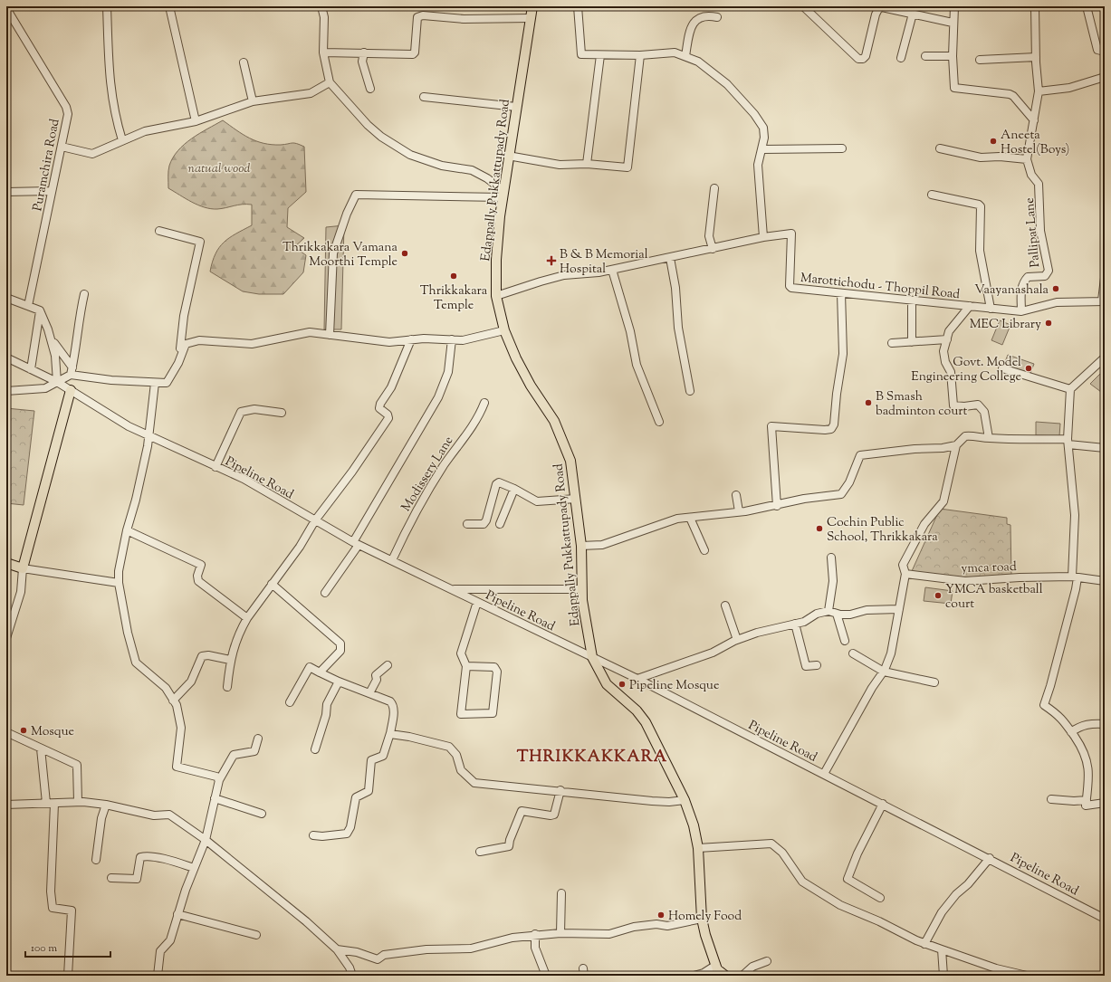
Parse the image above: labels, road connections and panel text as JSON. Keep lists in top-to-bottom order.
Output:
{
  "streets": {
    "main road": ["Edappally Pukkattupady Road"],
    "street": [
      "Puramchira Road",
      "Pallipat Lane",
      "Marottichodu - Thoppil Road",
      "Modissery Lane",
      "Pipeline Road",
      "ymca road"
    ]
  },
  "crossings": [
    ["Edappally Pukkattupady Road", "Marottichodu - Thoppil Road"],
    ["Edappally Pukkattupady Road", "Pipeline Road"],
    ["Pallipat Lane", "Marottichodu - Thoppil Road"],
    ["Modissery Lane", "Pipeline Road"]
  ],
  "districts": ["THRIKKAKKARA"],
  "parks": ["natual wood"],
  "places": {
    "other": [
      "Aneeta Hostel(Boys)",
      "Thrikkakara Vamana Moorthi Temple",
      "Thrikkakara Temple",
      "Vaayanashala",
      "MEC Library",
      "Govt. Model Engineering College",
      "B Smash badminton court",
      "Cochin Public School, Thrikkakara",
      "YMCA basketball court",
      "Pipeline Mosque",
      "Mosque",
      "Homely Food"
    ],
    "health": ["B & B Memorial Hospital"]
  },
  "scale_bar": "100 m"
}
